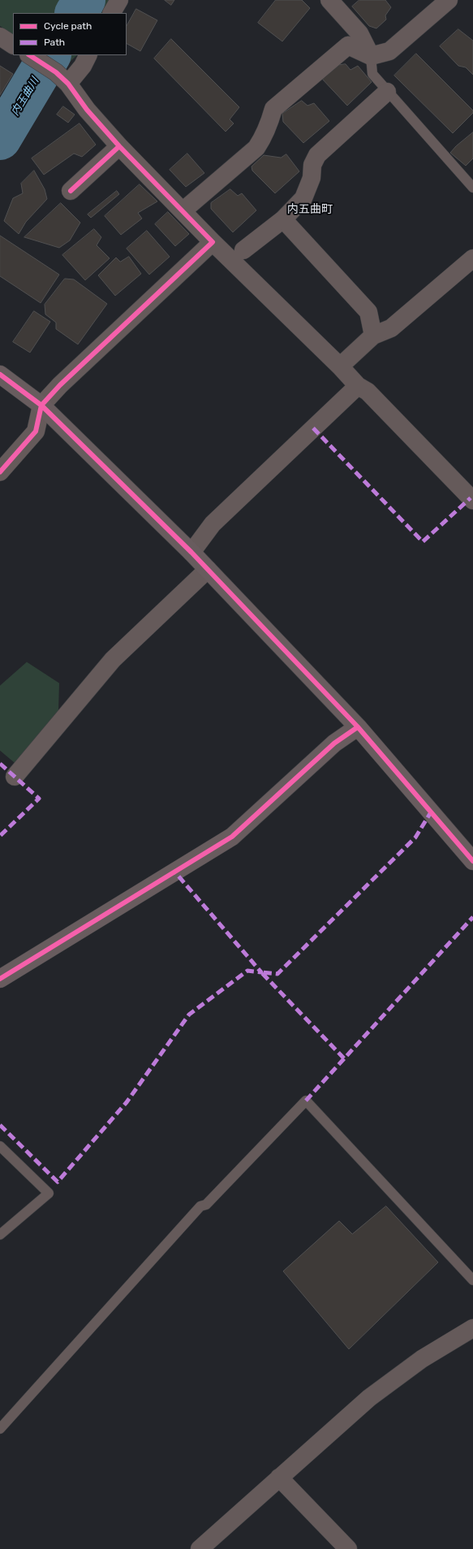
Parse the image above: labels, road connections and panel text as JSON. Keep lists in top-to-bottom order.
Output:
{
  "districts": ["内五曲町"],
  "water": ["内玉曲川"],
  "legend": ["Cycle path", "Path"]
}
